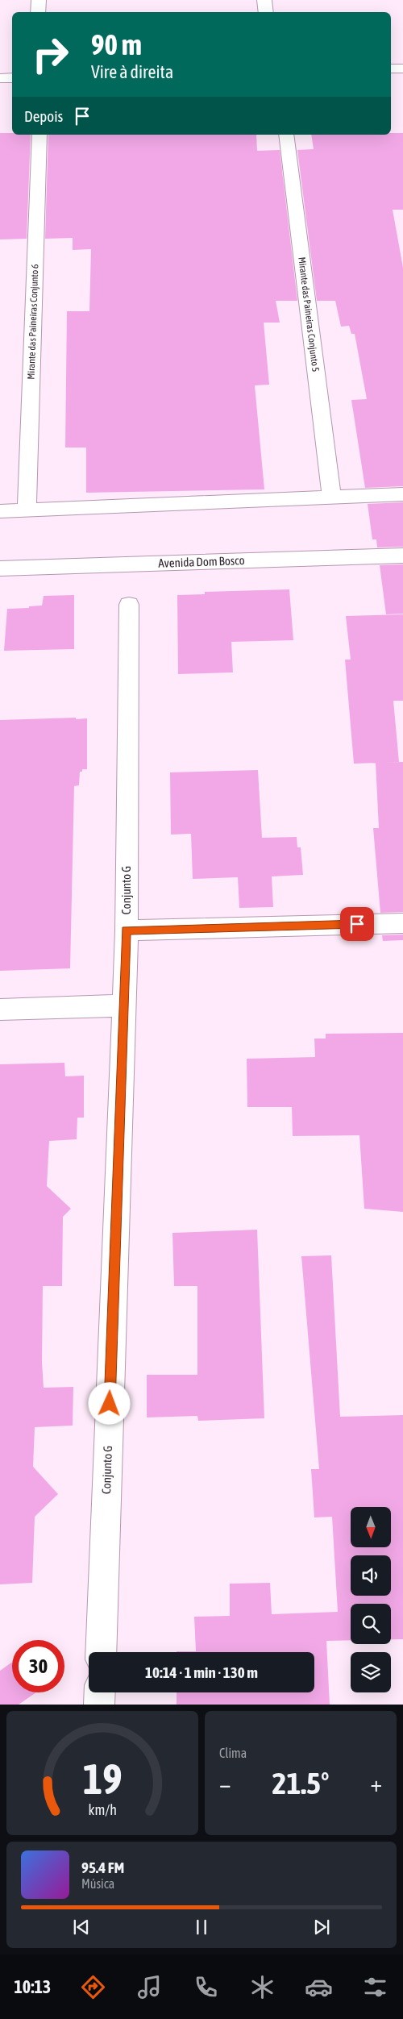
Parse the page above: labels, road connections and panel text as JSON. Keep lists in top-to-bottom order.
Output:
{
  "streets": {
    "street": [
      "Mirante das Paineiras Conjunto 5",
      "Mirante das Paineiras Conjunto 6",
      "Avenida Dom Bosco",
      "Conjunto G"
    ]
  },
  "north": "bottom",
  "page": {
    "turn": ["90 m", "Vire à direita"],
    "then": "Depois",
    "limit": "30",
    "trip": "10:14 · 1 min · 130 m",
    "tile": "Clima",
    "heat": ["−", "21.5°", "+"],
    "song": ["95.4 FM", "Música"],
    "tabs": "10:13",
    "gauge": ["19", "km/h"]
  }
}
